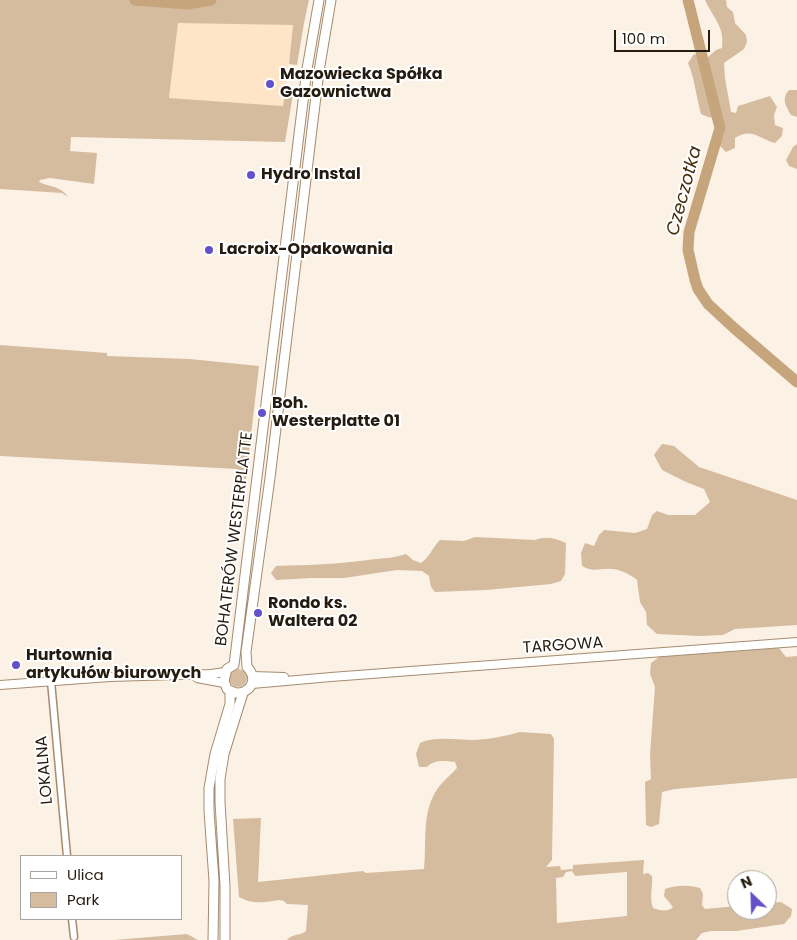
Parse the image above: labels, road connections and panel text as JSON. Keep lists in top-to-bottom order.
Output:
{
  "streets": {
    "main road": ["BOHATERÓW WESTERPLATTE"],
    "street": ["TARGOWA", "LOKALNA"]
  },
  "crossings": [
    ["BOHATERÓW WESTERPLATTE", "TARGOWA"]
  ],
  "water": ["Czeczotka"],
  "places": [
    "Mazowiecka Spółka Gazownictwa",
    "Hydro Instal",
    "Lacroix-Opakowania",
    "Boh. Westerplatte 01",
    "Rondo ks. Waltera 02",
    "Hurtownia artykułów biurowych"
  ],
  "legend": ["Ulica", "Park"],
  "scale_bar": "100 m",
  "north": "top left"
}
